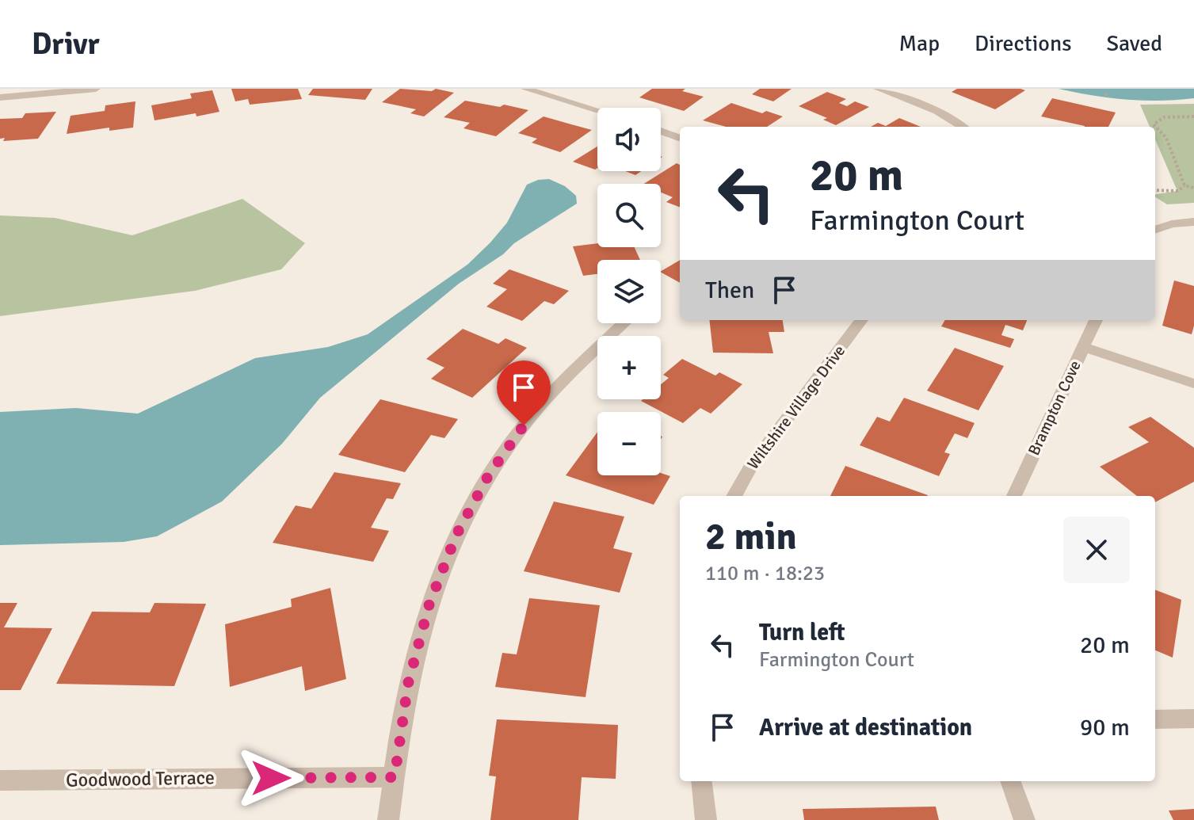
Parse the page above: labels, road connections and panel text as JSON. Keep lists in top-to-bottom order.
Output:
{
  "streets": {
    "street": ["Wiltshire Village Drive", "Brampton Cove", "Goodwood Terrace"]
  },
  "page": {
    "header": "Drivr",
    "nav": ["Map", "Directions", "Saved"],
    "map_buttons": ["+", "−"],
    "turn": ["20 m", "Farmington Court"],
    "then": "Then",
    "heading": ["2 min", "110 m · 18:23"],
    "list": [
      {
        "name": "Turn left",
        "note": "Farmington Court",
        "value": "20 m"
      },
      {
        "name": "Arrive at destination",
        "value": "90 m"
      }
    ]
  }
}
